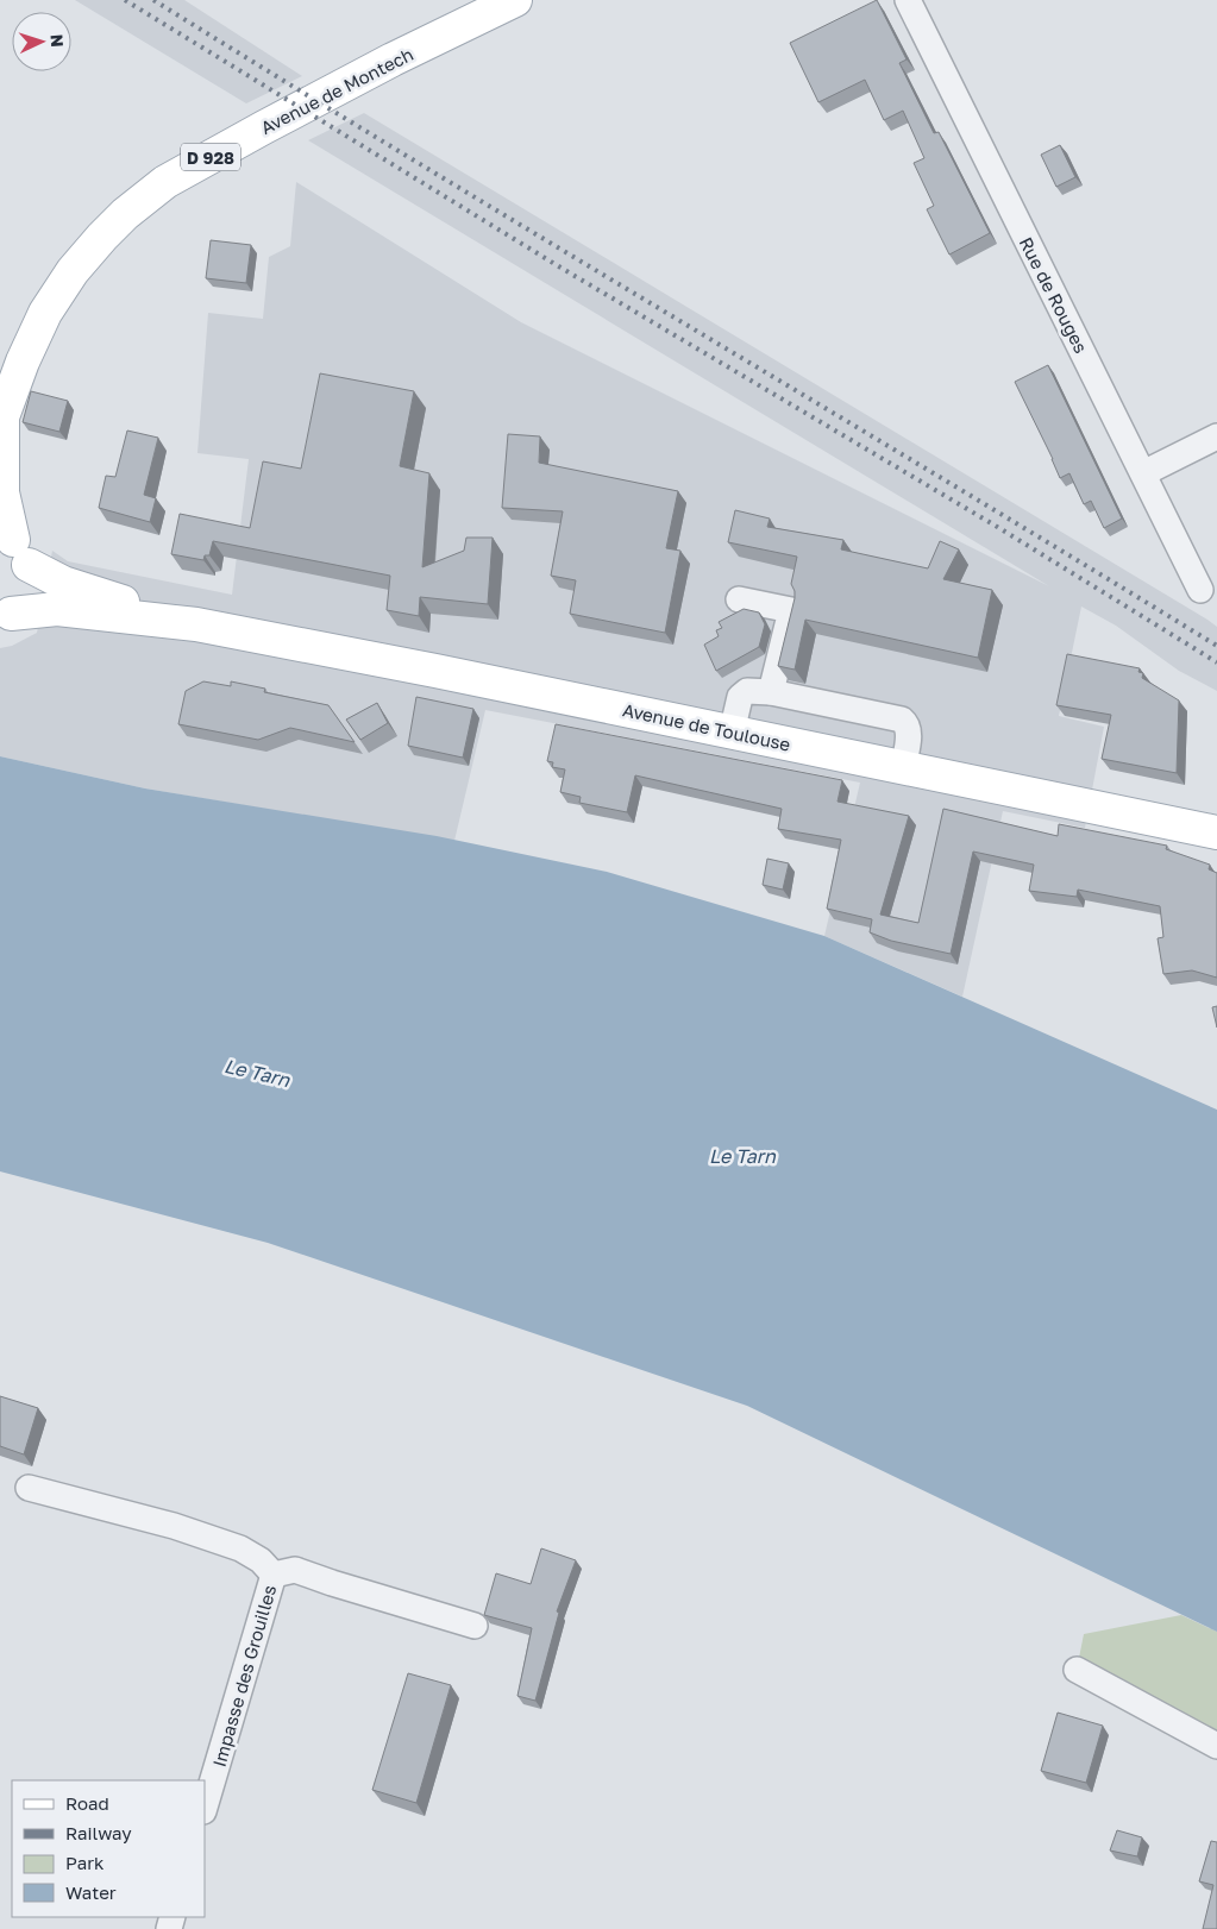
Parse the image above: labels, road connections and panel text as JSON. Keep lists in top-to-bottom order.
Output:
{
  "streets": {
    "main road": ["Avenue de Montech", "D 928", "Avenue de Toulouse"],
    "street": ["Rue de Rouges", "Impasse des Grouilles"]
  },
  "crossings": [
    ["Avenue de Montech", "Avenue de Toulouse"]
  ],
  "water": ["Le Tarn"],
  "legend": [
    "Road",
    "Railway",
    "Park",
    "Water"
  ],
  "north": "right"
}
